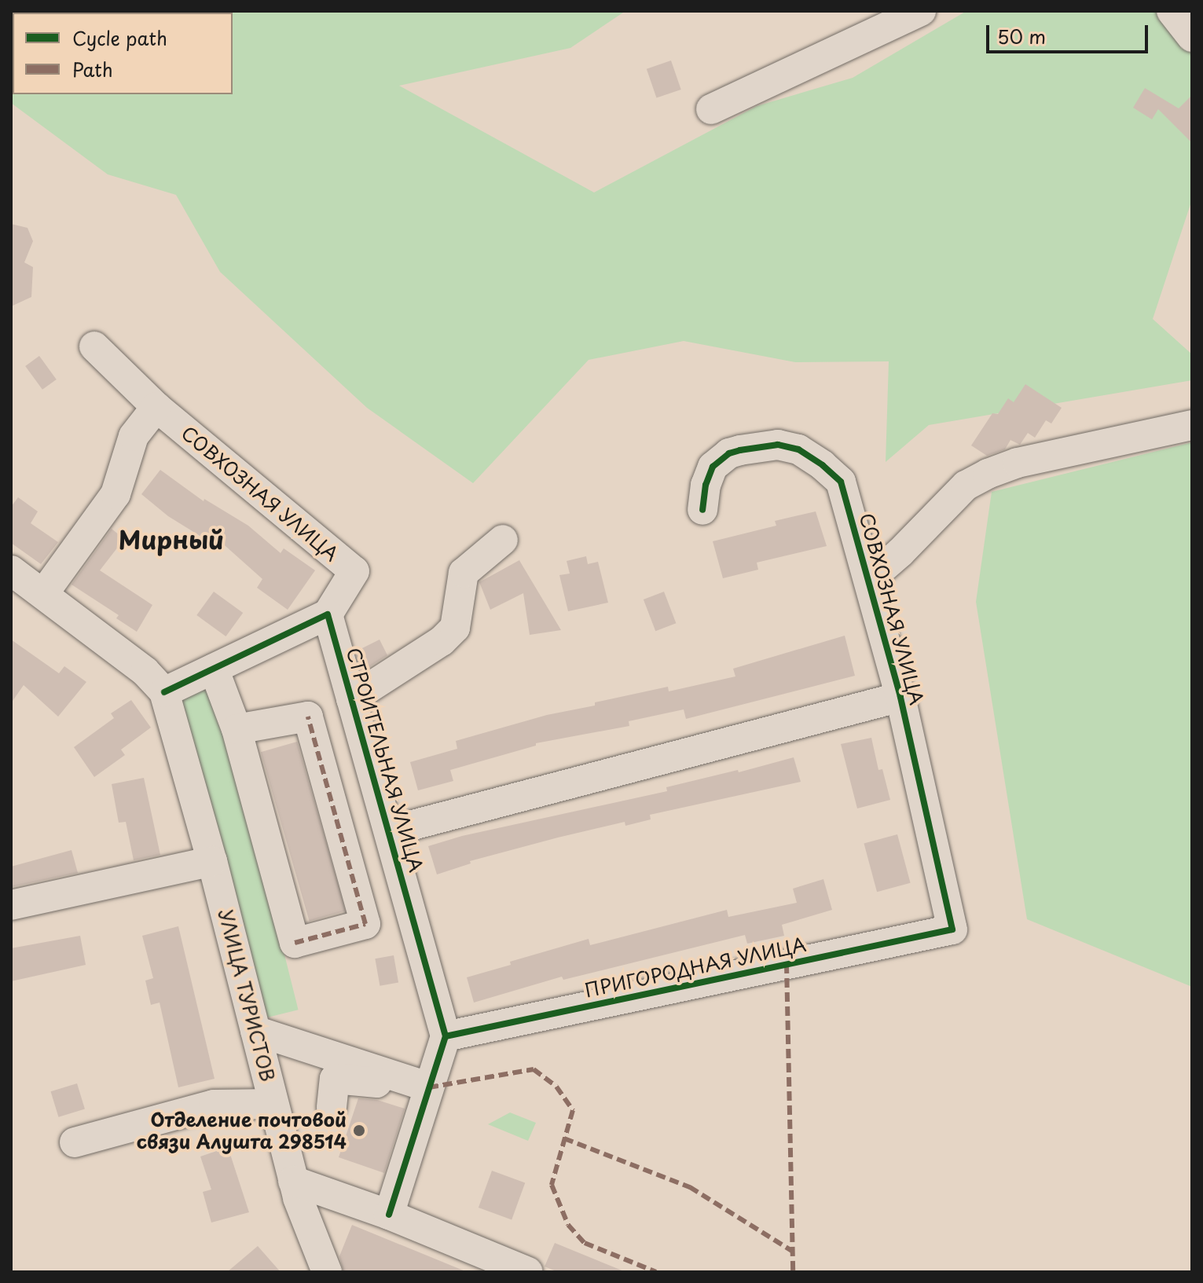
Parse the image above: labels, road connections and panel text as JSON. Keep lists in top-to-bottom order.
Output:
{
  "streets": {
    "street": [
      "СОВХОЗНАЯ УЛИЦА",
      "СТРОИТЕЛЬНАЯ УЛИЦА",
      "ПРИГОРОДНАЯ УЛИЦА",
      "УЛИЦА ТУРИСТОВ"
    ]
  },
  "crossings": [
    ["СОВХОЗНАЯ УЛИЦА", "СТРОИТЕЛЬНАЯ УЛИЦА"],
    ["СОВХОЗНАЯ УЛИЦА", "ПРИГОРОДНАЯ УЛИЦА"],
    ["СТРОИТЕЛЬНАЯ УЛИЦА", "ПРИГОРОДНАЯ УЛИЦА"]
  ],
  "districts": ["Мирный"],
  "places": ["Отделение почтовой связи Алушта 298514"],
  "legend": ["Cycle path", "Path"],
  "scale_bar": "50 m"
}
